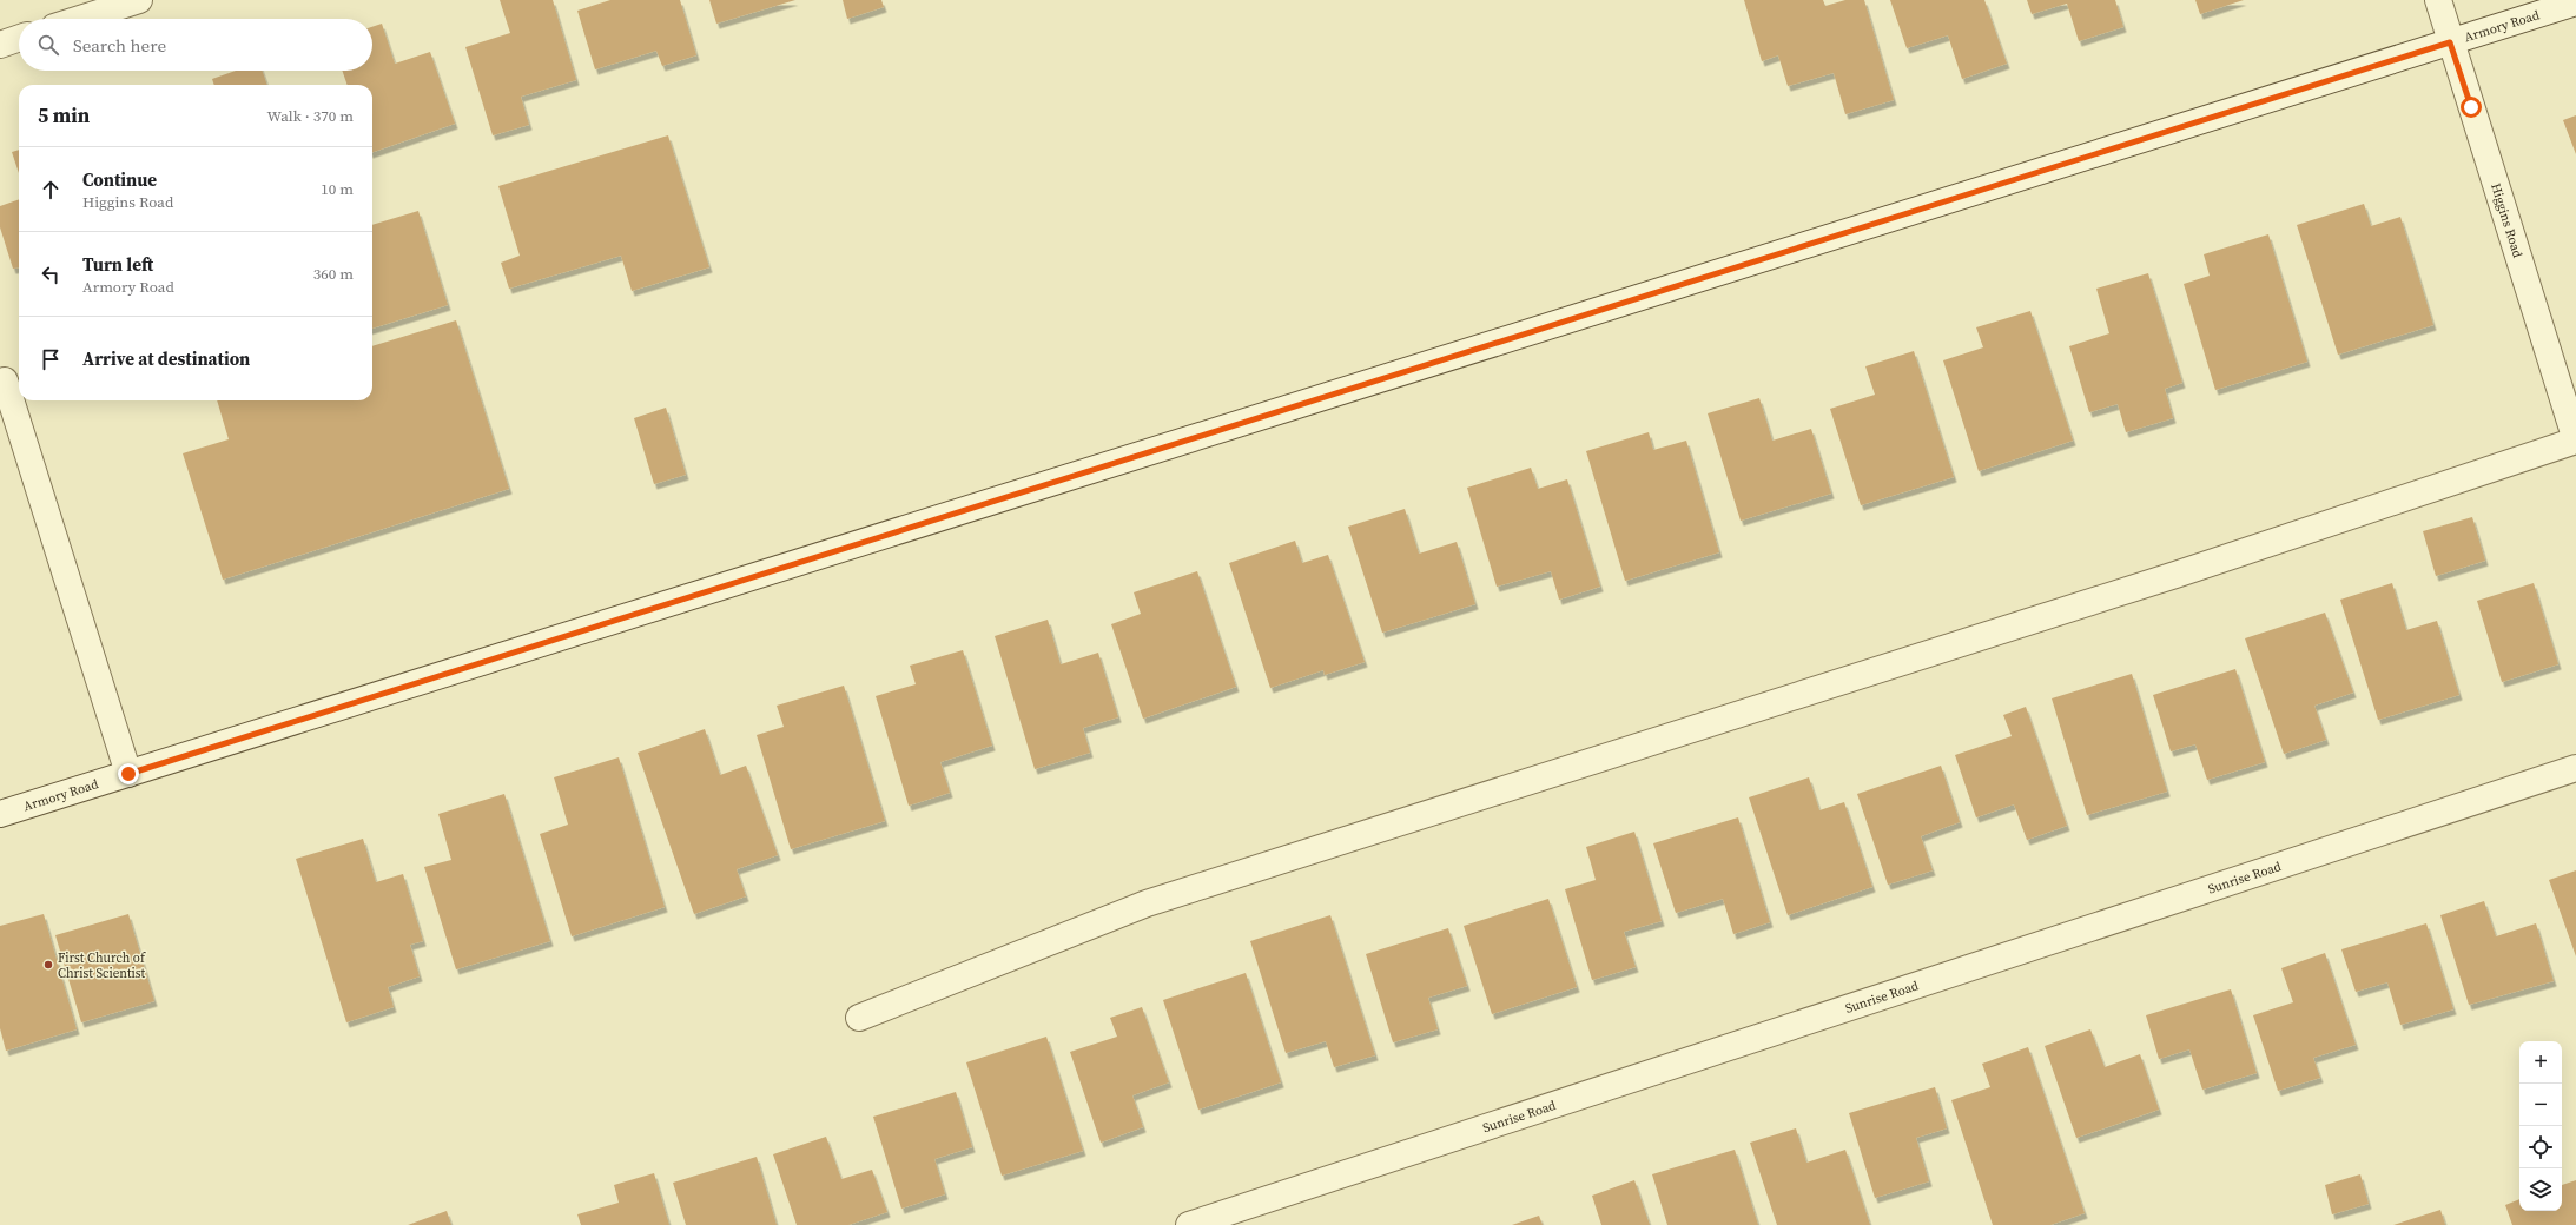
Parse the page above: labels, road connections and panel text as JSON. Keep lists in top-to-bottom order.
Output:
{
  "streets": {
    "main road": ["Armory Road", "Higgins Road", "Sunrise Road"]
  },
  "crossings": [
    ["Armory Road", "Higgins Road"]
  ],
  "places": ["First Church of Christ Scientist"],
  "page": {
    "search": "Search here",
    "heading": ["5 min", "Walk · 370 m"],
    "list": [
      ["Continue", "Higgins Road", "10 m"],
      ["Turn left", "Armory Road", "360 m"],
      "Arrive at destination"
    ],
    "map_buttons": ["+", "−"]
  }
}
